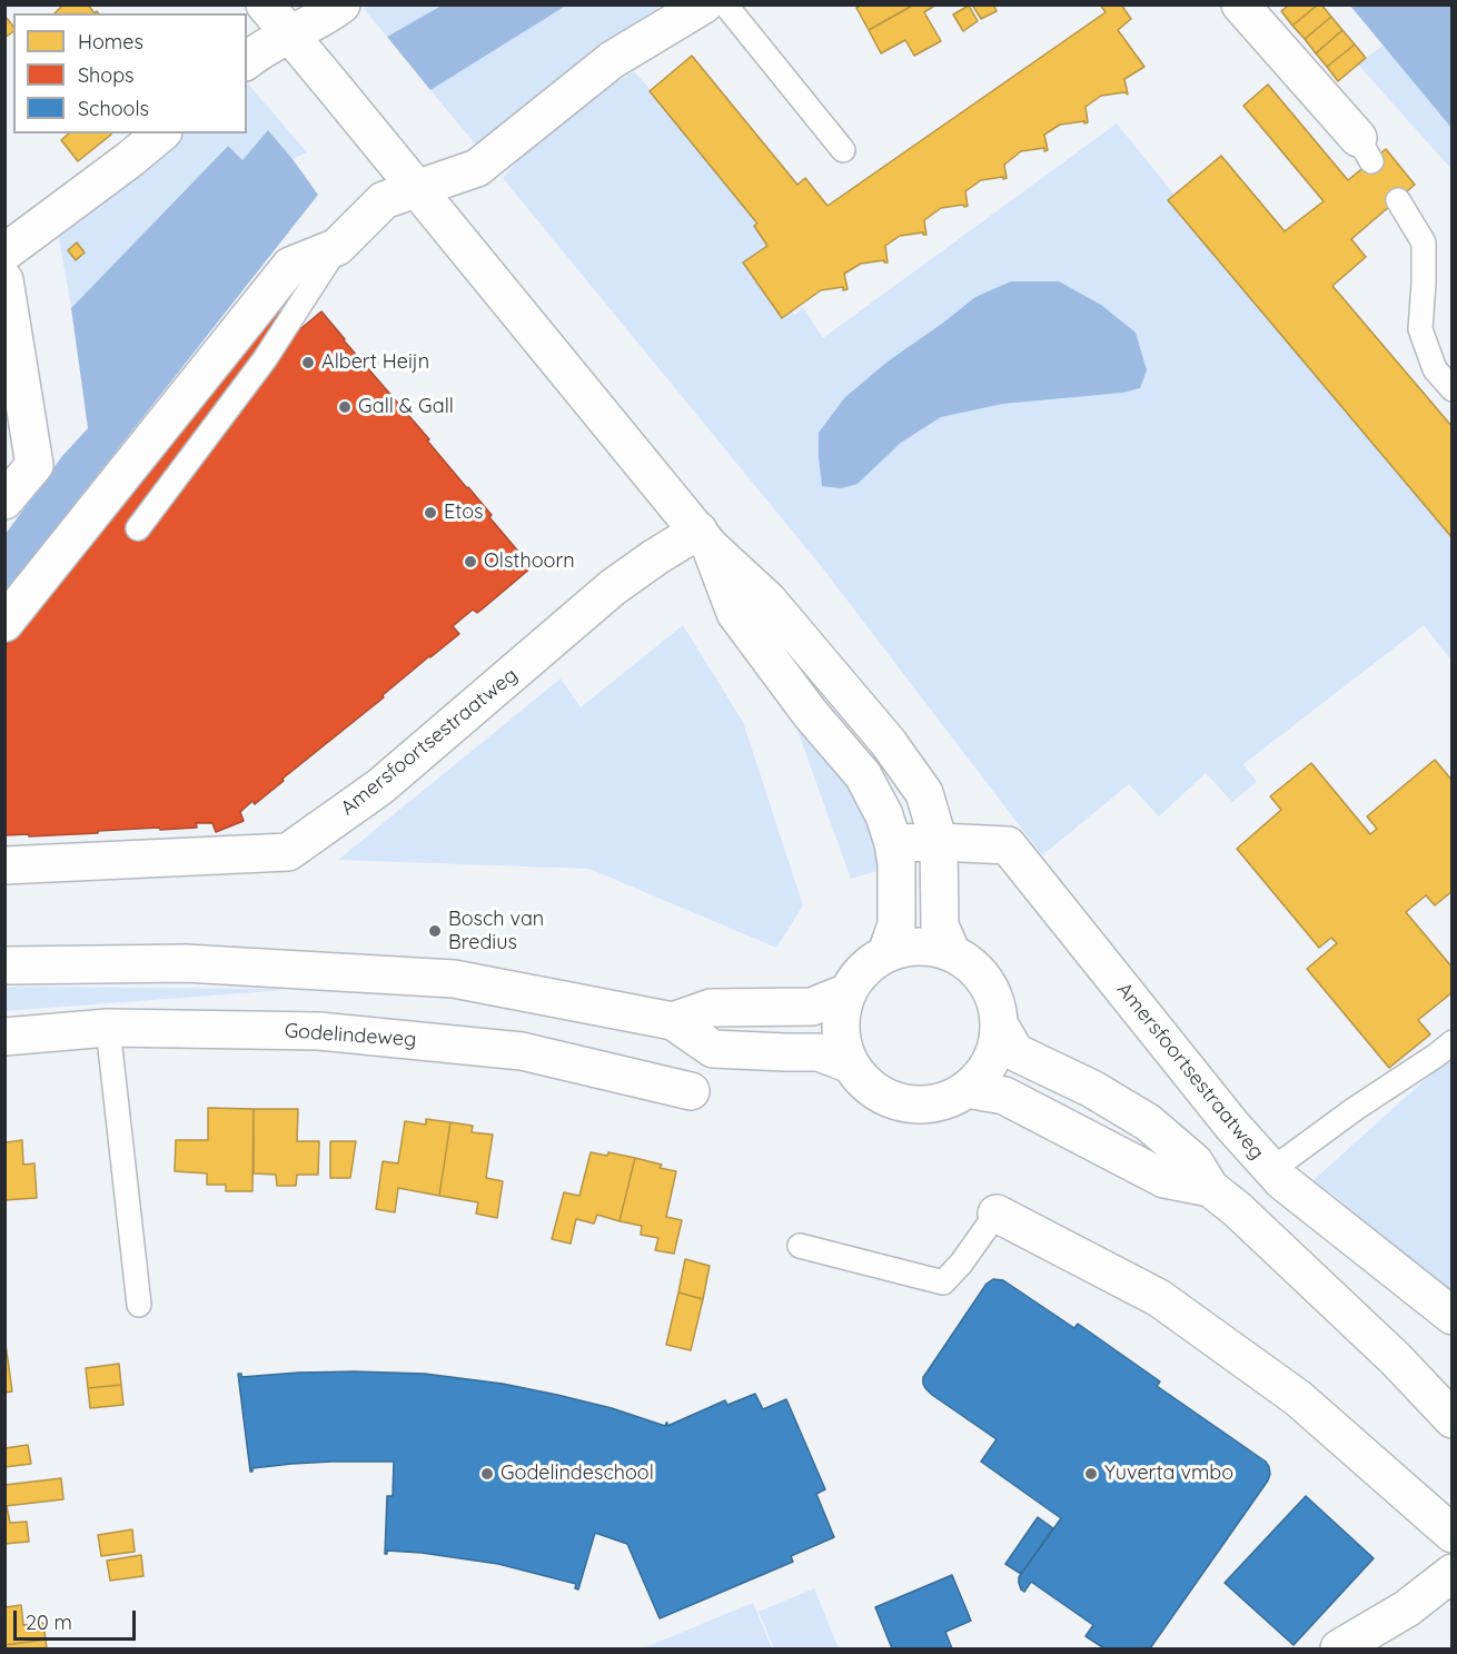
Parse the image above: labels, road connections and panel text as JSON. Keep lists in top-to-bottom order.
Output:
{
  "streets": {
    "street": ["Amersfoortsestraatweg", "Godelindeweg"]
  },
  "places": [
    "Albert Heijn",
    "Gall & Gall",
    "Etos",
    "Olsthoorn",
    "Bosch van Bredius",
    "Godelindeschool",
    "Yuverta vmbo"
  ],
  "legend": ["Homes", "Shops", "Schools"],
  "scale_bar": "20 m"
}
